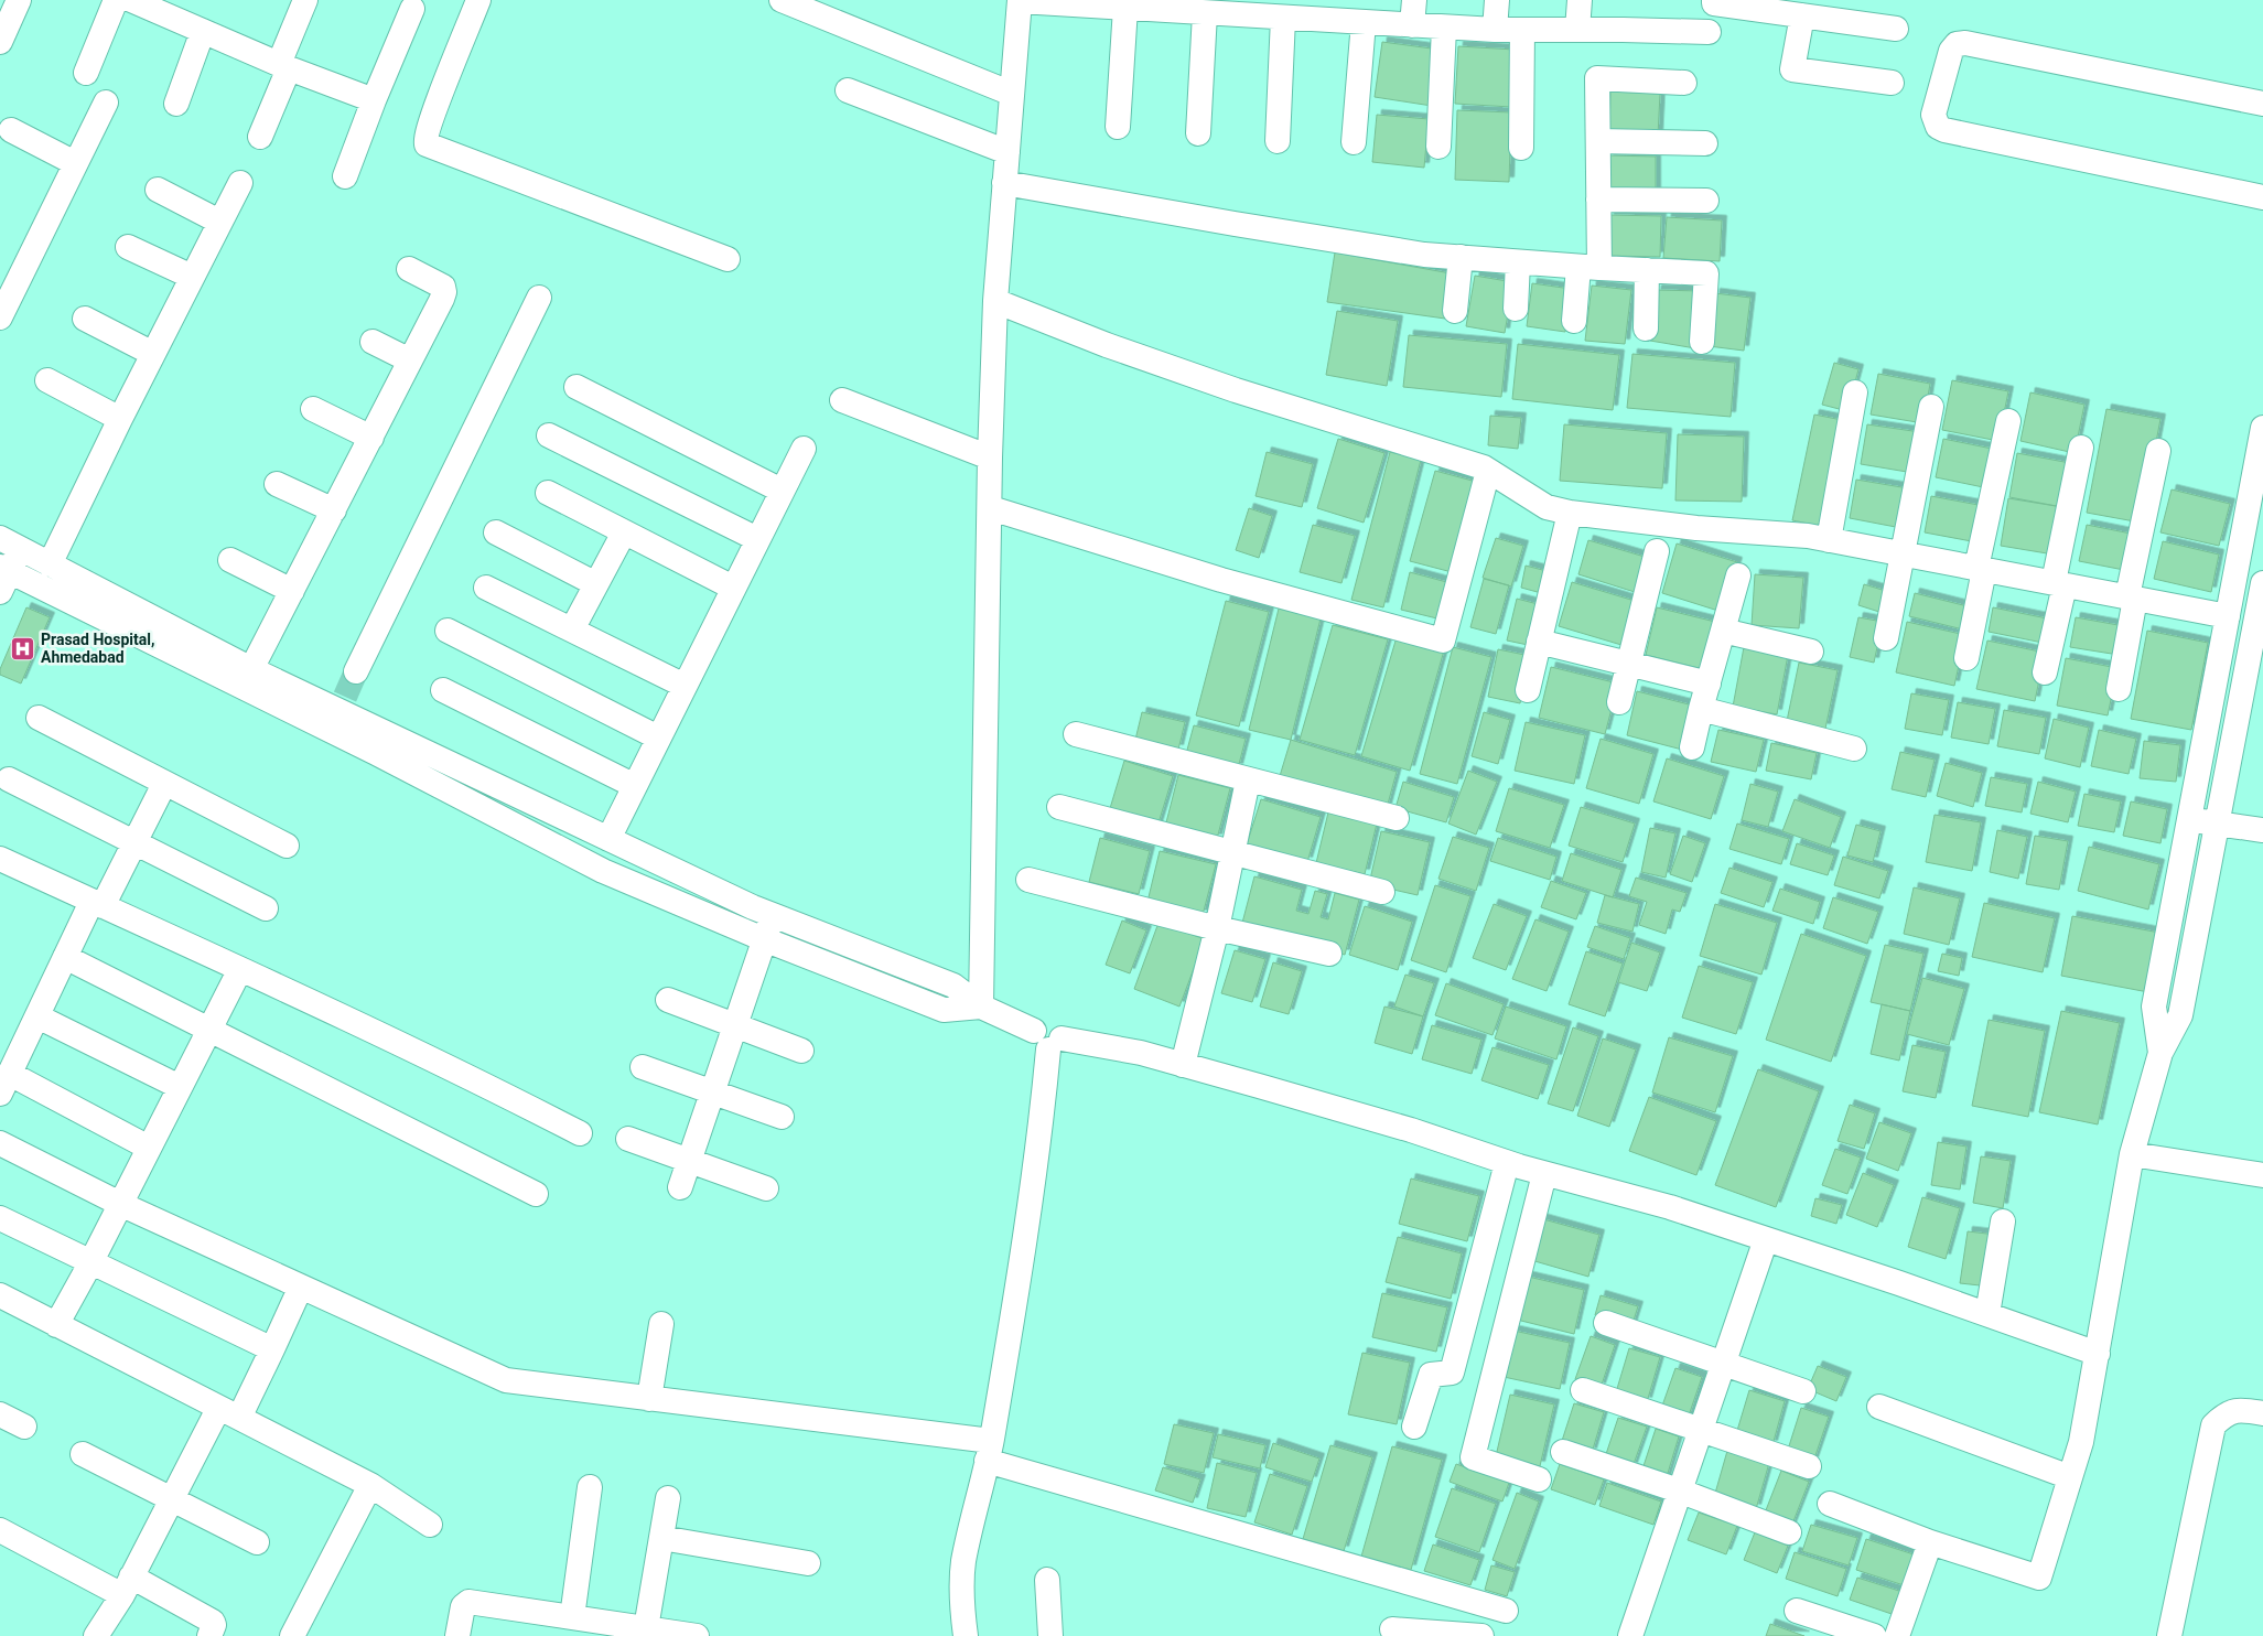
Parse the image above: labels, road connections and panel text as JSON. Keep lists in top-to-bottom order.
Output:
{
  "places": {
    "hospital": ["Prasad Hospital, Ahmedabad"]
  }
}
